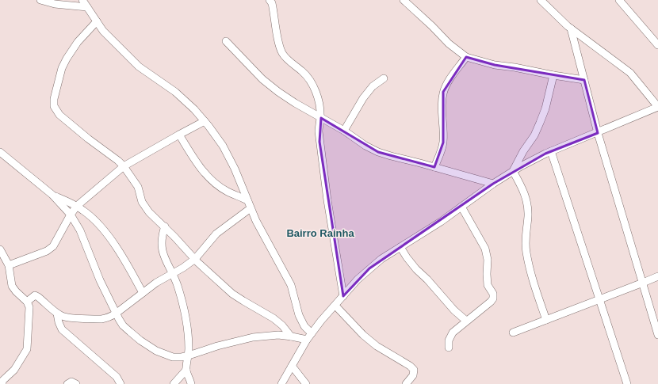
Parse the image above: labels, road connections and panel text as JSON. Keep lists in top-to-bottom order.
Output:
{
  "districts": ["Bairro Rainha"]
}
